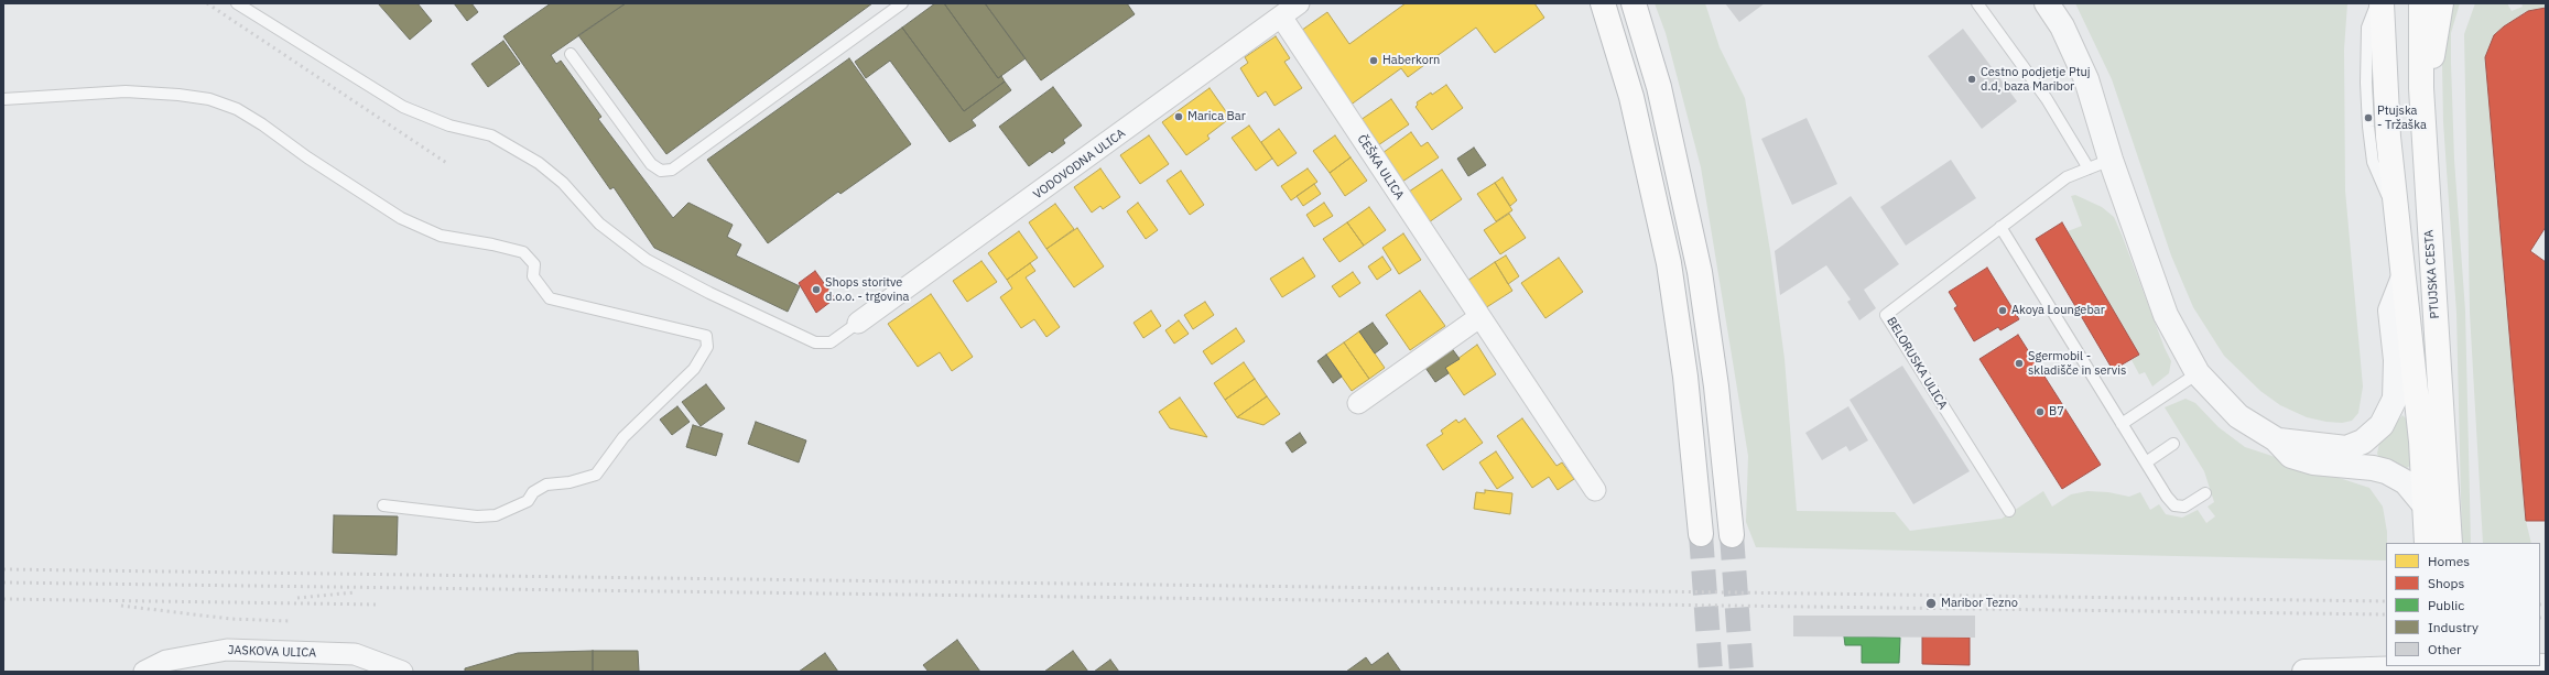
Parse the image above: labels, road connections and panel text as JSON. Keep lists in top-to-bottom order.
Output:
{
  "streets": {
    "main road": ["PTUJSKA CESTA"],
    "street": ["VODOVODNA ULICA", "ČEŠKA ULICA", "JASKOVA ULICA"],
    "lane": ["BELORUSKA ULICA"]
  },
  "crossings": [
    ["VODOVODNA ULICA", "ČEŠKA ULICA"]
  ],
  "places": [
    "Haberkorn",
    "Cestno podjetje Ptuj d.d, baza Maribor",
    "Marica Bar",
    "Ptujska - Tržaška",
    "Shops storitve d.o.o. - trgovina",
    "Akoya Loungebar",
    "Sgermobil - skladišče in servis",
    "B7",
    "Maribor Tezno"
  ],
  "legend": [
    "Homes",
    "Shops",
    "Public",
    "Industry",
    "Other"
  ]
}
